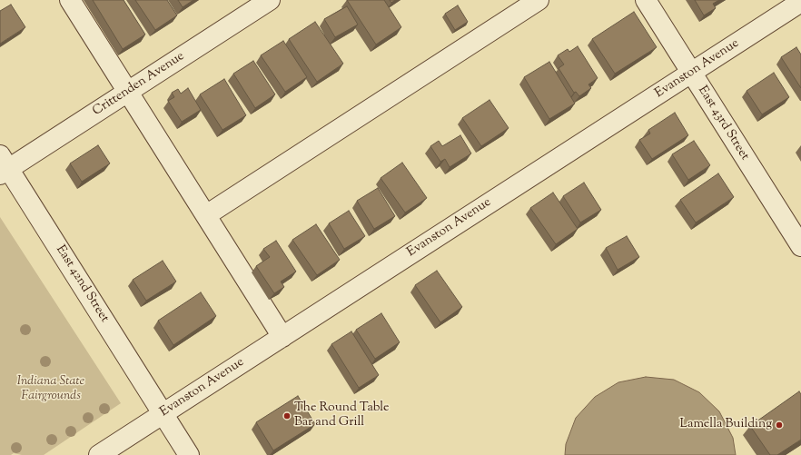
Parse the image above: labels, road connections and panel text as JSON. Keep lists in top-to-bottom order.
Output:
{
  "streets": {
    "street": [
      "Evanston Avenue",
      "Crittenden Avenue",
      "East 43rd Street",
      "East 42nd Street"
    ]
  },
  "crossings": [
    ["Evanston Avenue", "East 43rd Street"],
    ["Evanston Avenue", "East 42nd Street"],
    ["Crittenden Avenue", "East 42nd Street"]
  ],
  "parks": ["Indiana State Fairgrounds"],
  "places": ["The Round Table Bar and Grill", "Lamella Building"]
}
